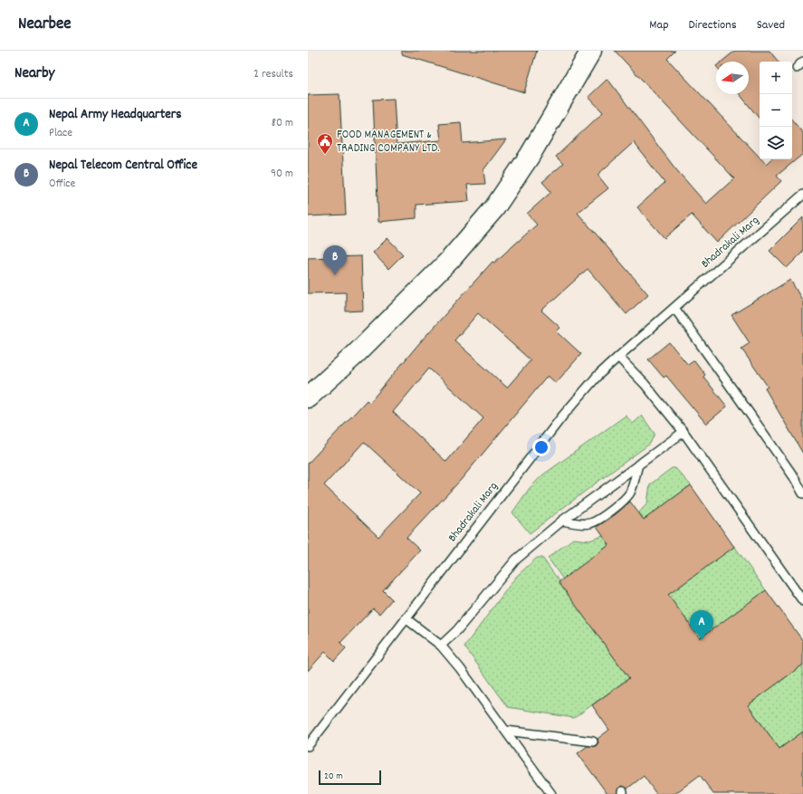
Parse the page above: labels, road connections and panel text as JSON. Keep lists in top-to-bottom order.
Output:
{
  "streets": {
    "lane": ["Bhadrakali Marg"]
  },
  "places": {
    "public building": ["FOOD MANAGEMENT & TRADING COMPANY LTD."]
  },
  "scale_bar": "20 m",
  "north": "left",
  "page": {
    "header": "Nearbee",
    "nav": ["Map", "Directions", "Saved"],
    "heading": ["Nearby", "2 results"],
    "map_buttons": ["+", "−"],
    "list": [
      {
        "mark": "A",
        "name": "Nepal Army Headquarters",
        "note": "Place",
        "value": "80 m"
      },
      {
        "mark": "B",
        "name": "Nepal Telecom Central Office",
        "note": "Office",
        "value": "90 m"
      }
    ],
    "pins": ["B", "A"],
    "scale": "20 m"
  }
}
